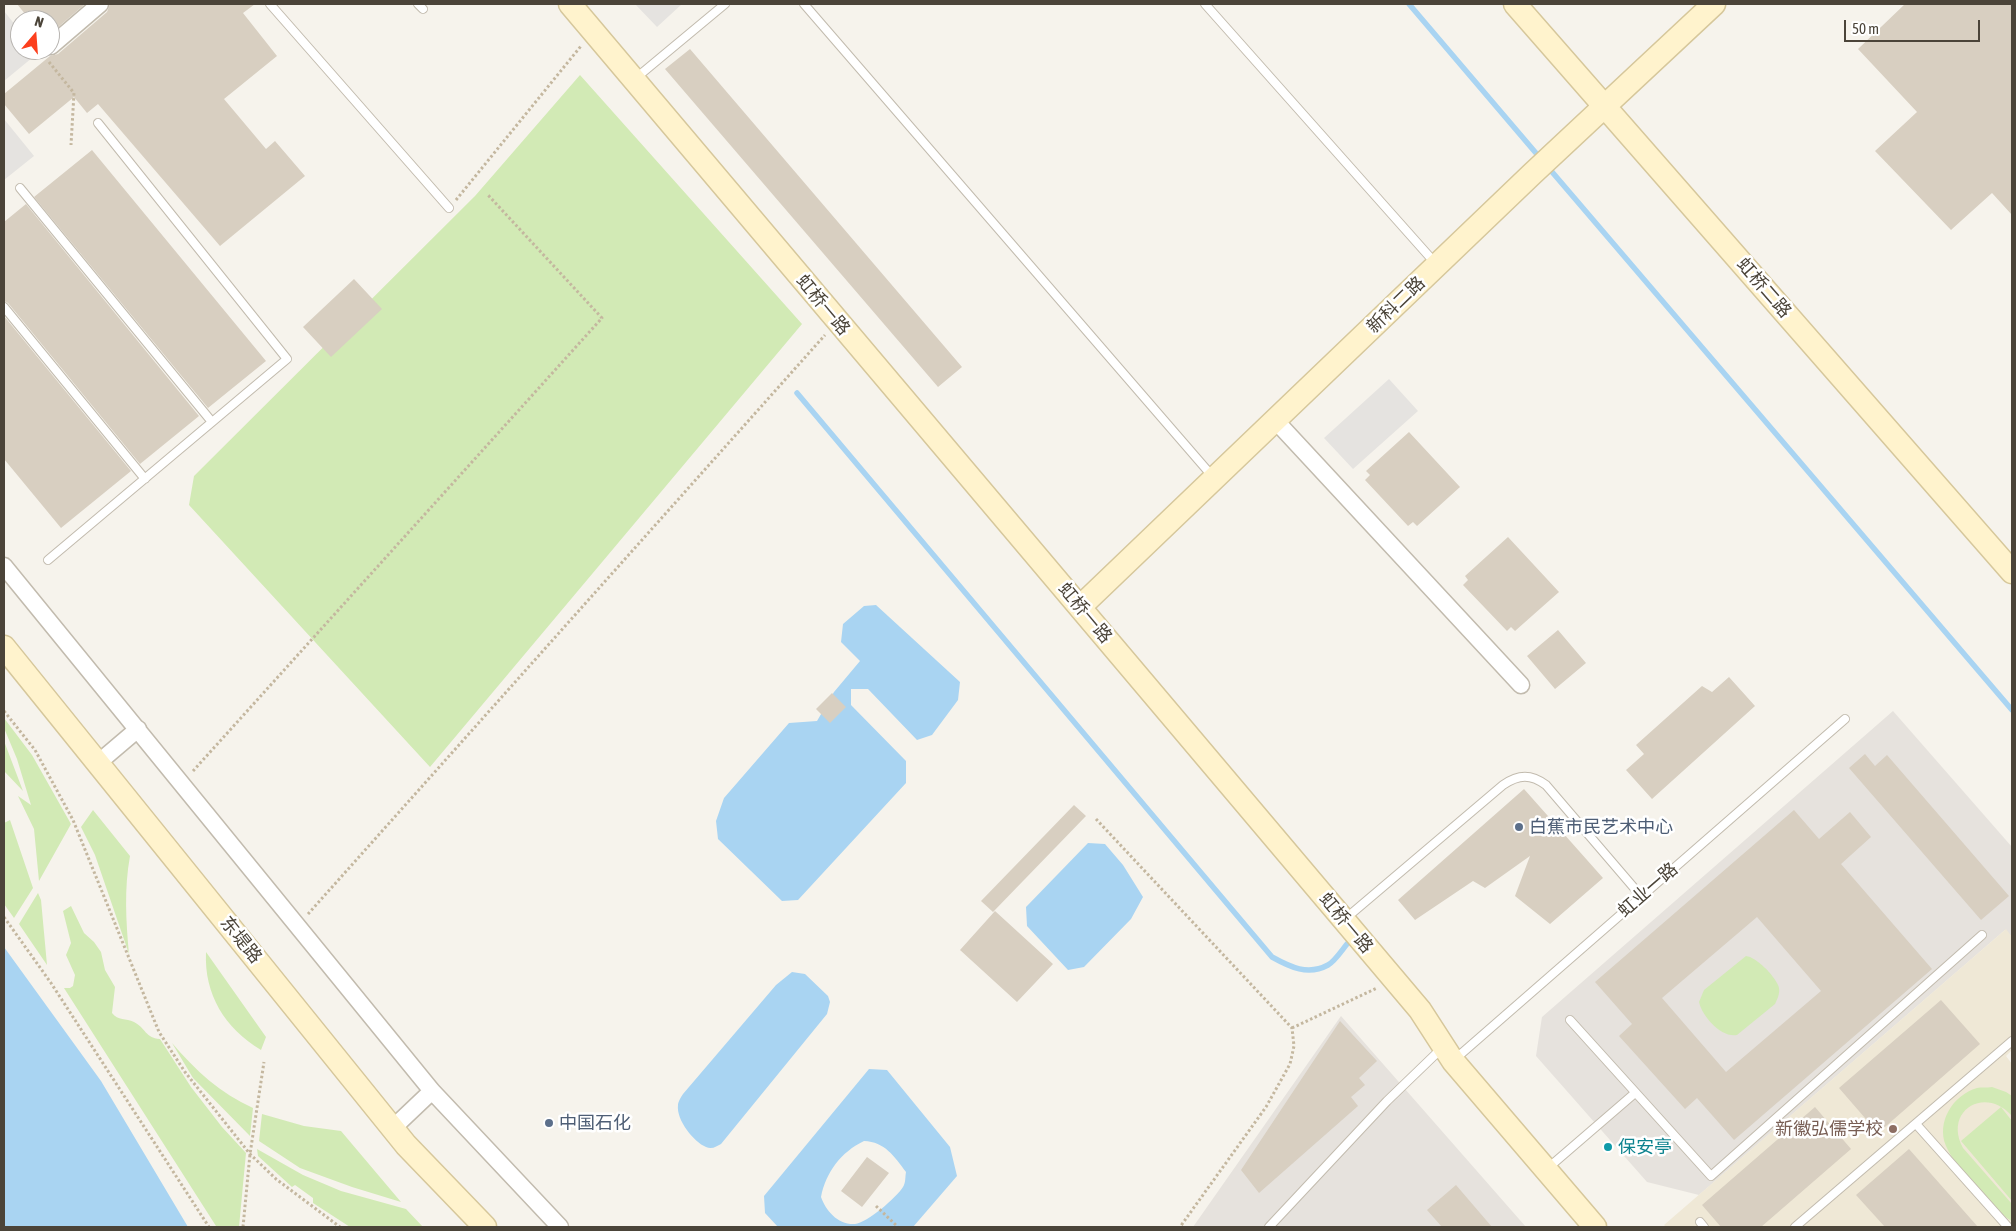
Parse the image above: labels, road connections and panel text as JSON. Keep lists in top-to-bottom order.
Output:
{
  "streets": {
    "street": [
      "虹桥二路",
      "虹桥一路",
      "新科二路",
      "东堤路"
    ],
    "lane": ["虹业一路"]
  },
  "crossings": [
    ["虹桥二路", "新科二路"],
    ["虹桥一路", "新科二路"],
    ["虹桥一路", "虹业一路"]
  ],
  "places": [
    "白蕉市民艺术中心",
    "中国石化",
    "新徽弘儒学校",
    "保安亭"
  ],
  "scale_bar": "50 m",
  "north": "top"
}
